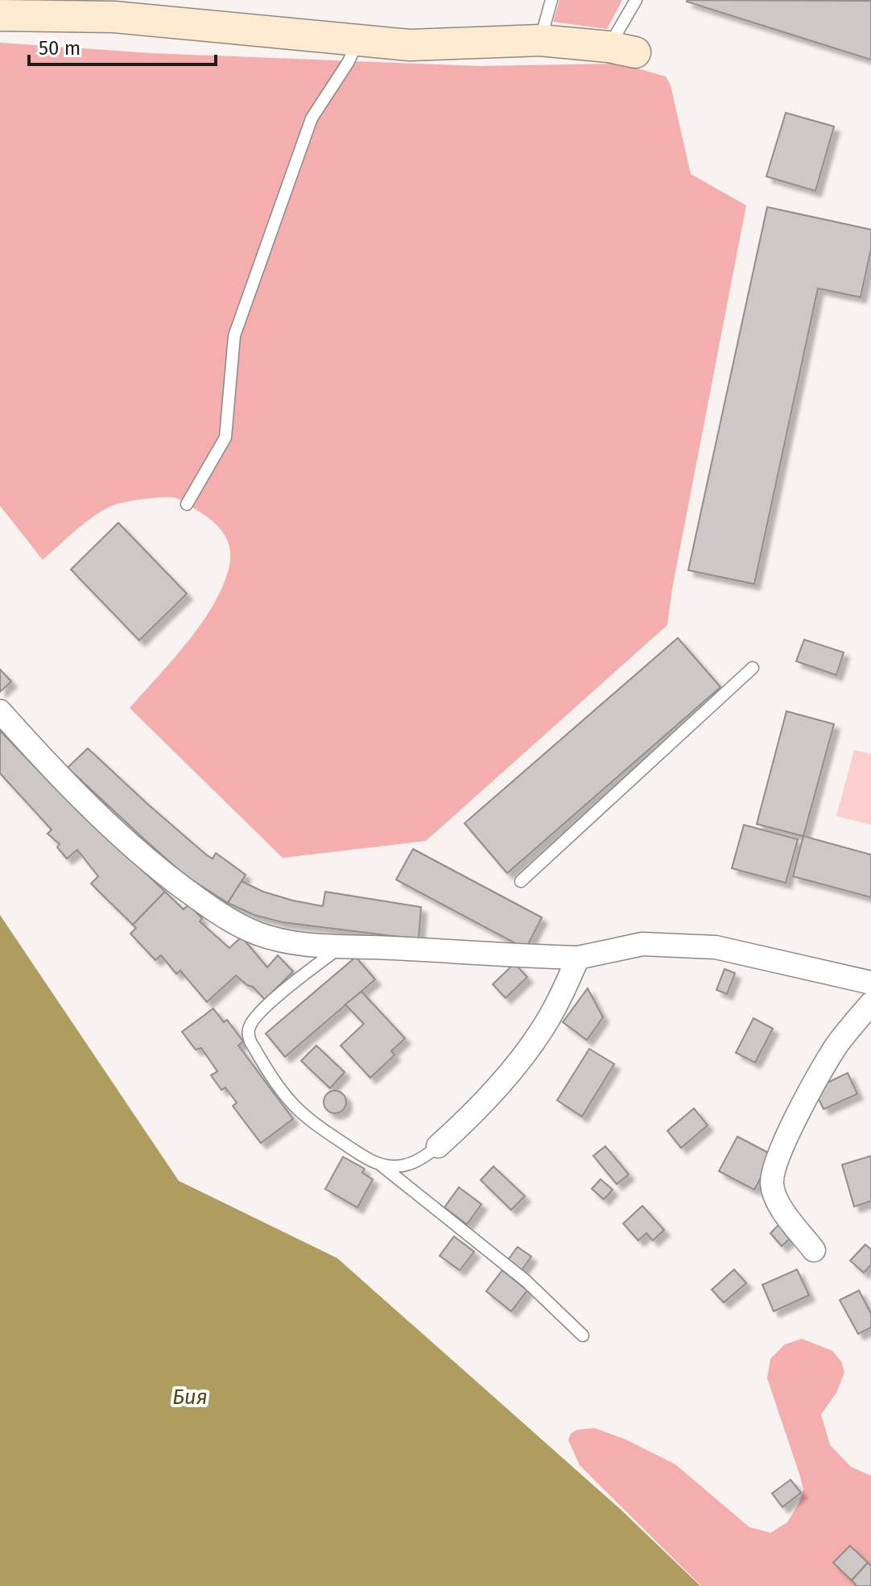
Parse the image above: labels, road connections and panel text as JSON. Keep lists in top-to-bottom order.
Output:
{
  "water": ["Бия"],
  "scale_bar": "50 m"
}
